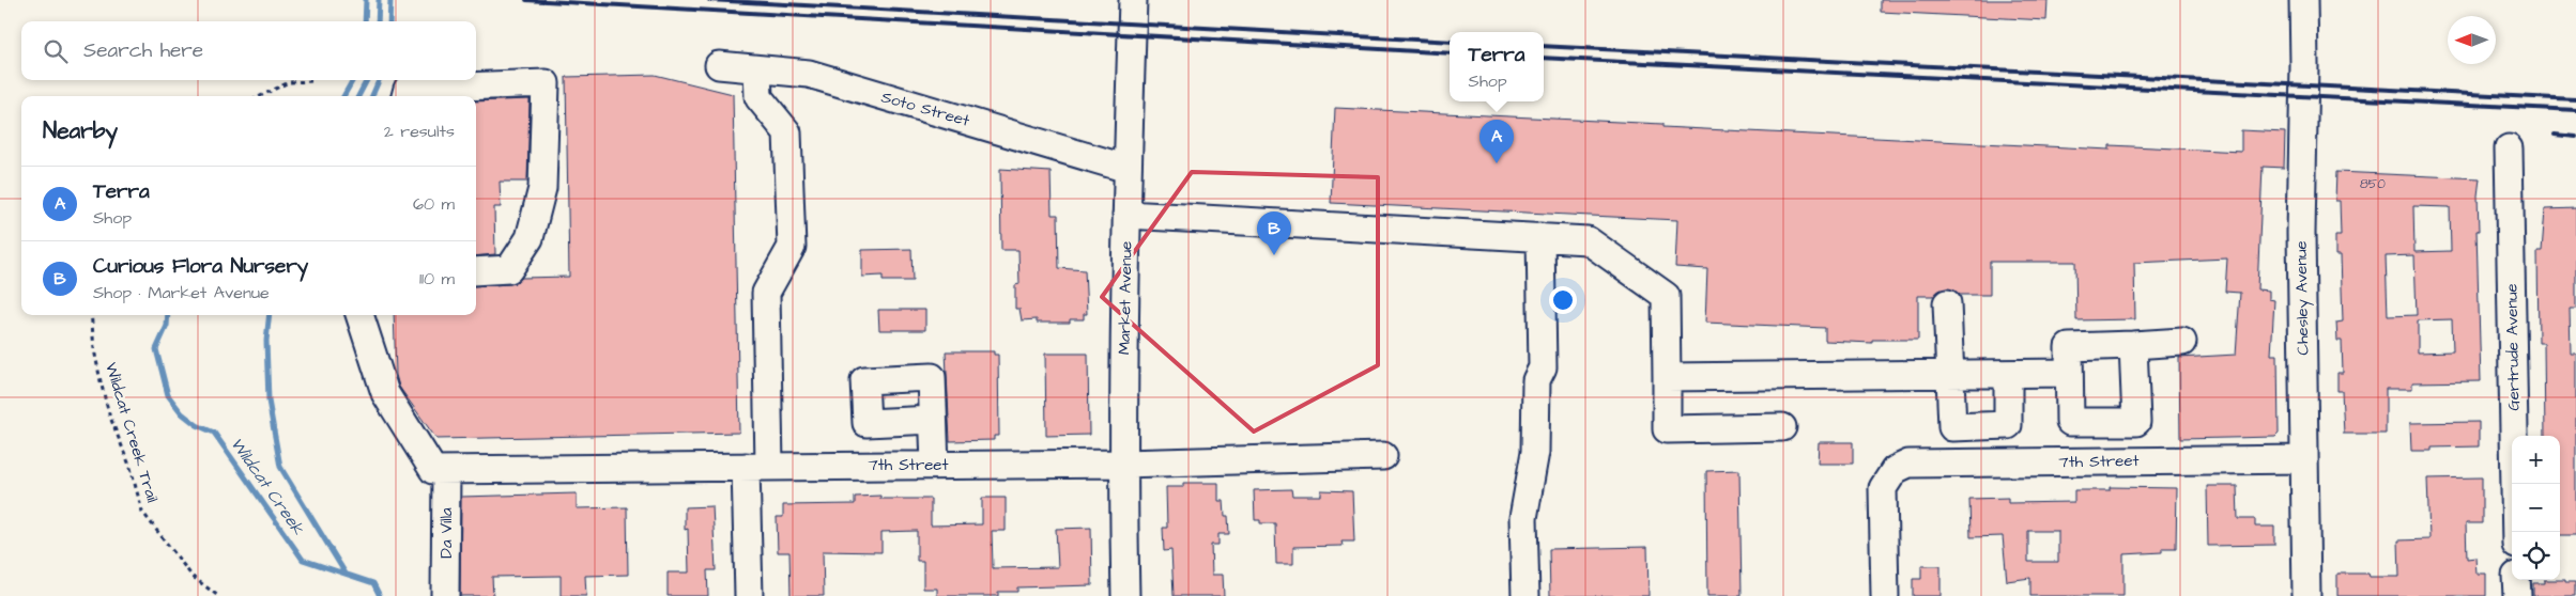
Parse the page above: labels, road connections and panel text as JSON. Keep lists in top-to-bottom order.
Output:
{
  "streets": {
    "street": [
      "Soto Street",
      "Market Avenue",
      "Chesley Avenue",
      "Gertrude Avenue",
      "7th Street",
      "Da Villa"
    ],
    "path": ["Wildcat Creek Trail"]
  },
  "crossings": [
    ["Soto Street", "Market Avenue"],
    ["Market Avenue", "7th Street"],
    ["Chesley Avenue", "7th Street"],
    ["7th Street", "Da Villa"]
  ],
  "water": ["Wildcat Creek"],
  "house_numbers": ["850"],
  "north": "left",
  "page": {
    "search": "Search here",
    "popup": ["Terra", "Shop"],
    "heading": ["Nearby", "2 results"],
    "pins": ["A", "B"],
    "list": [
      {
        "mark": "A",
        "name": "Terra",
        "note": "Shop",
        "value": "60 m"
      },
      {
        "mark": "B",
        "name": "Curious Flora Nursery",
        "note": "Shop · Market Avenue",
        "value": "110 m"
      }
    ],
    "map_buttons": ["+", "−"]
  }
}
